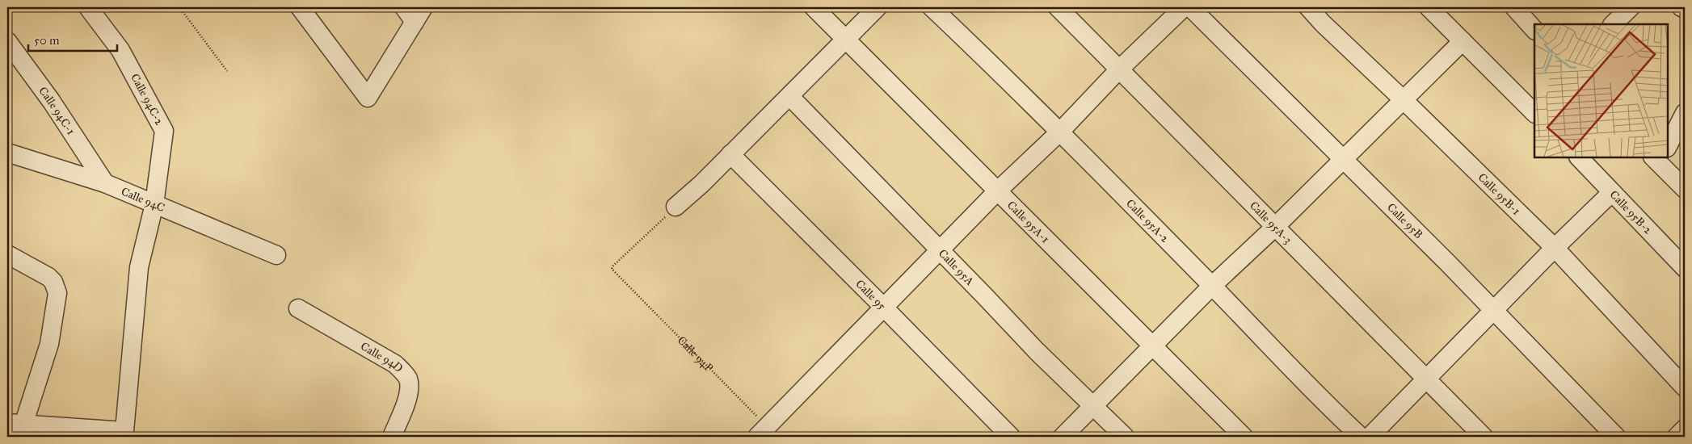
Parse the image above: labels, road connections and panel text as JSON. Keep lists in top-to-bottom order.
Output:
{
  "streets": {
    "street": [
      "Calle 94C-2",
      "Calle 94C-1",
      "Calle 95B-1",
      "Calle 94C",
      "Calle 95B-2",
      "Calle 95A-2",
      "Calle 95B",
      "Calle 95A-1",
      "Calle 95A-3",
      "Calle 95A",
      "Calle 95",
      "Calle 94D"
    ],
    "path": ["Calle 94P"]
  },
  "crossings": [
    ["Calle 94C-2", "Calle 94C"],
    ["Calle 94C-1", "Calle 94C"]
  ],
  "scale_bar": "50 m"
}
